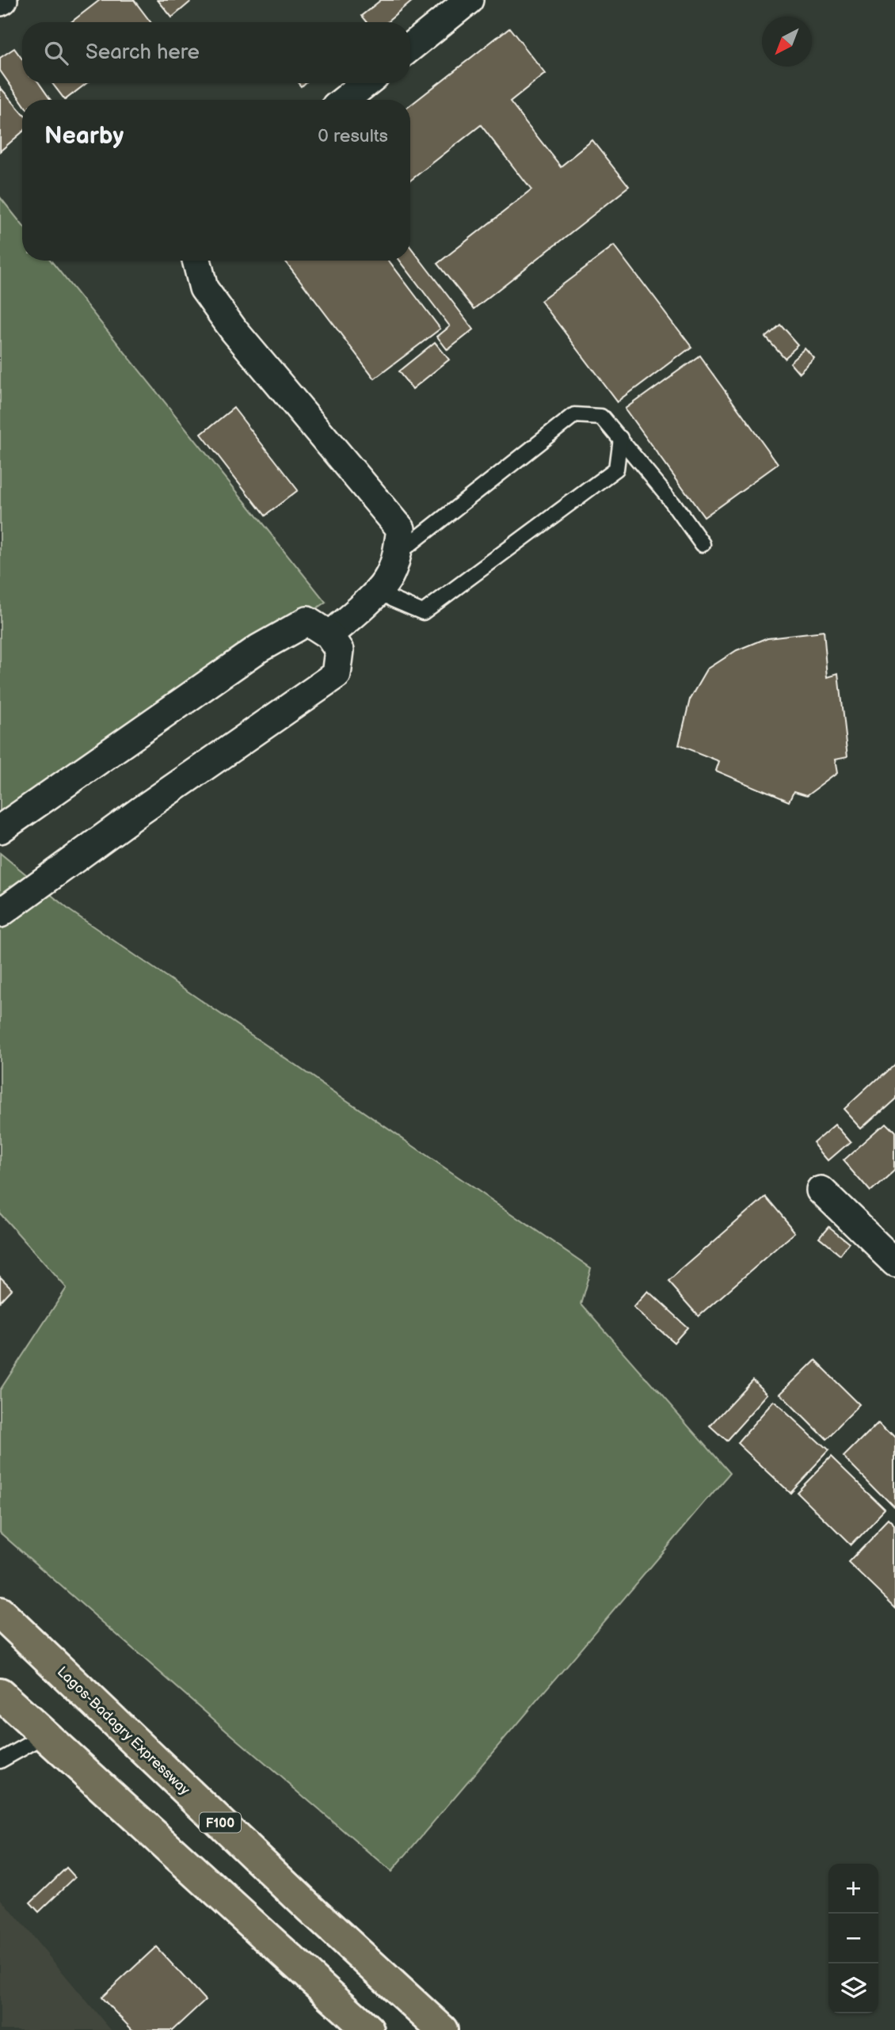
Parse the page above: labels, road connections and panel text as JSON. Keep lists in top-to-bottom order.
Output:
{
  "streets": {
    "highway": ["Lagos-Badagry Expressway", "F100"]
  },
  "north": "bottom left",
  "page": {
    "search": "Search here",
    "heading": ["Nearby", "0 results"],
    "map_buttons": ["+", "−"]
  }
}
